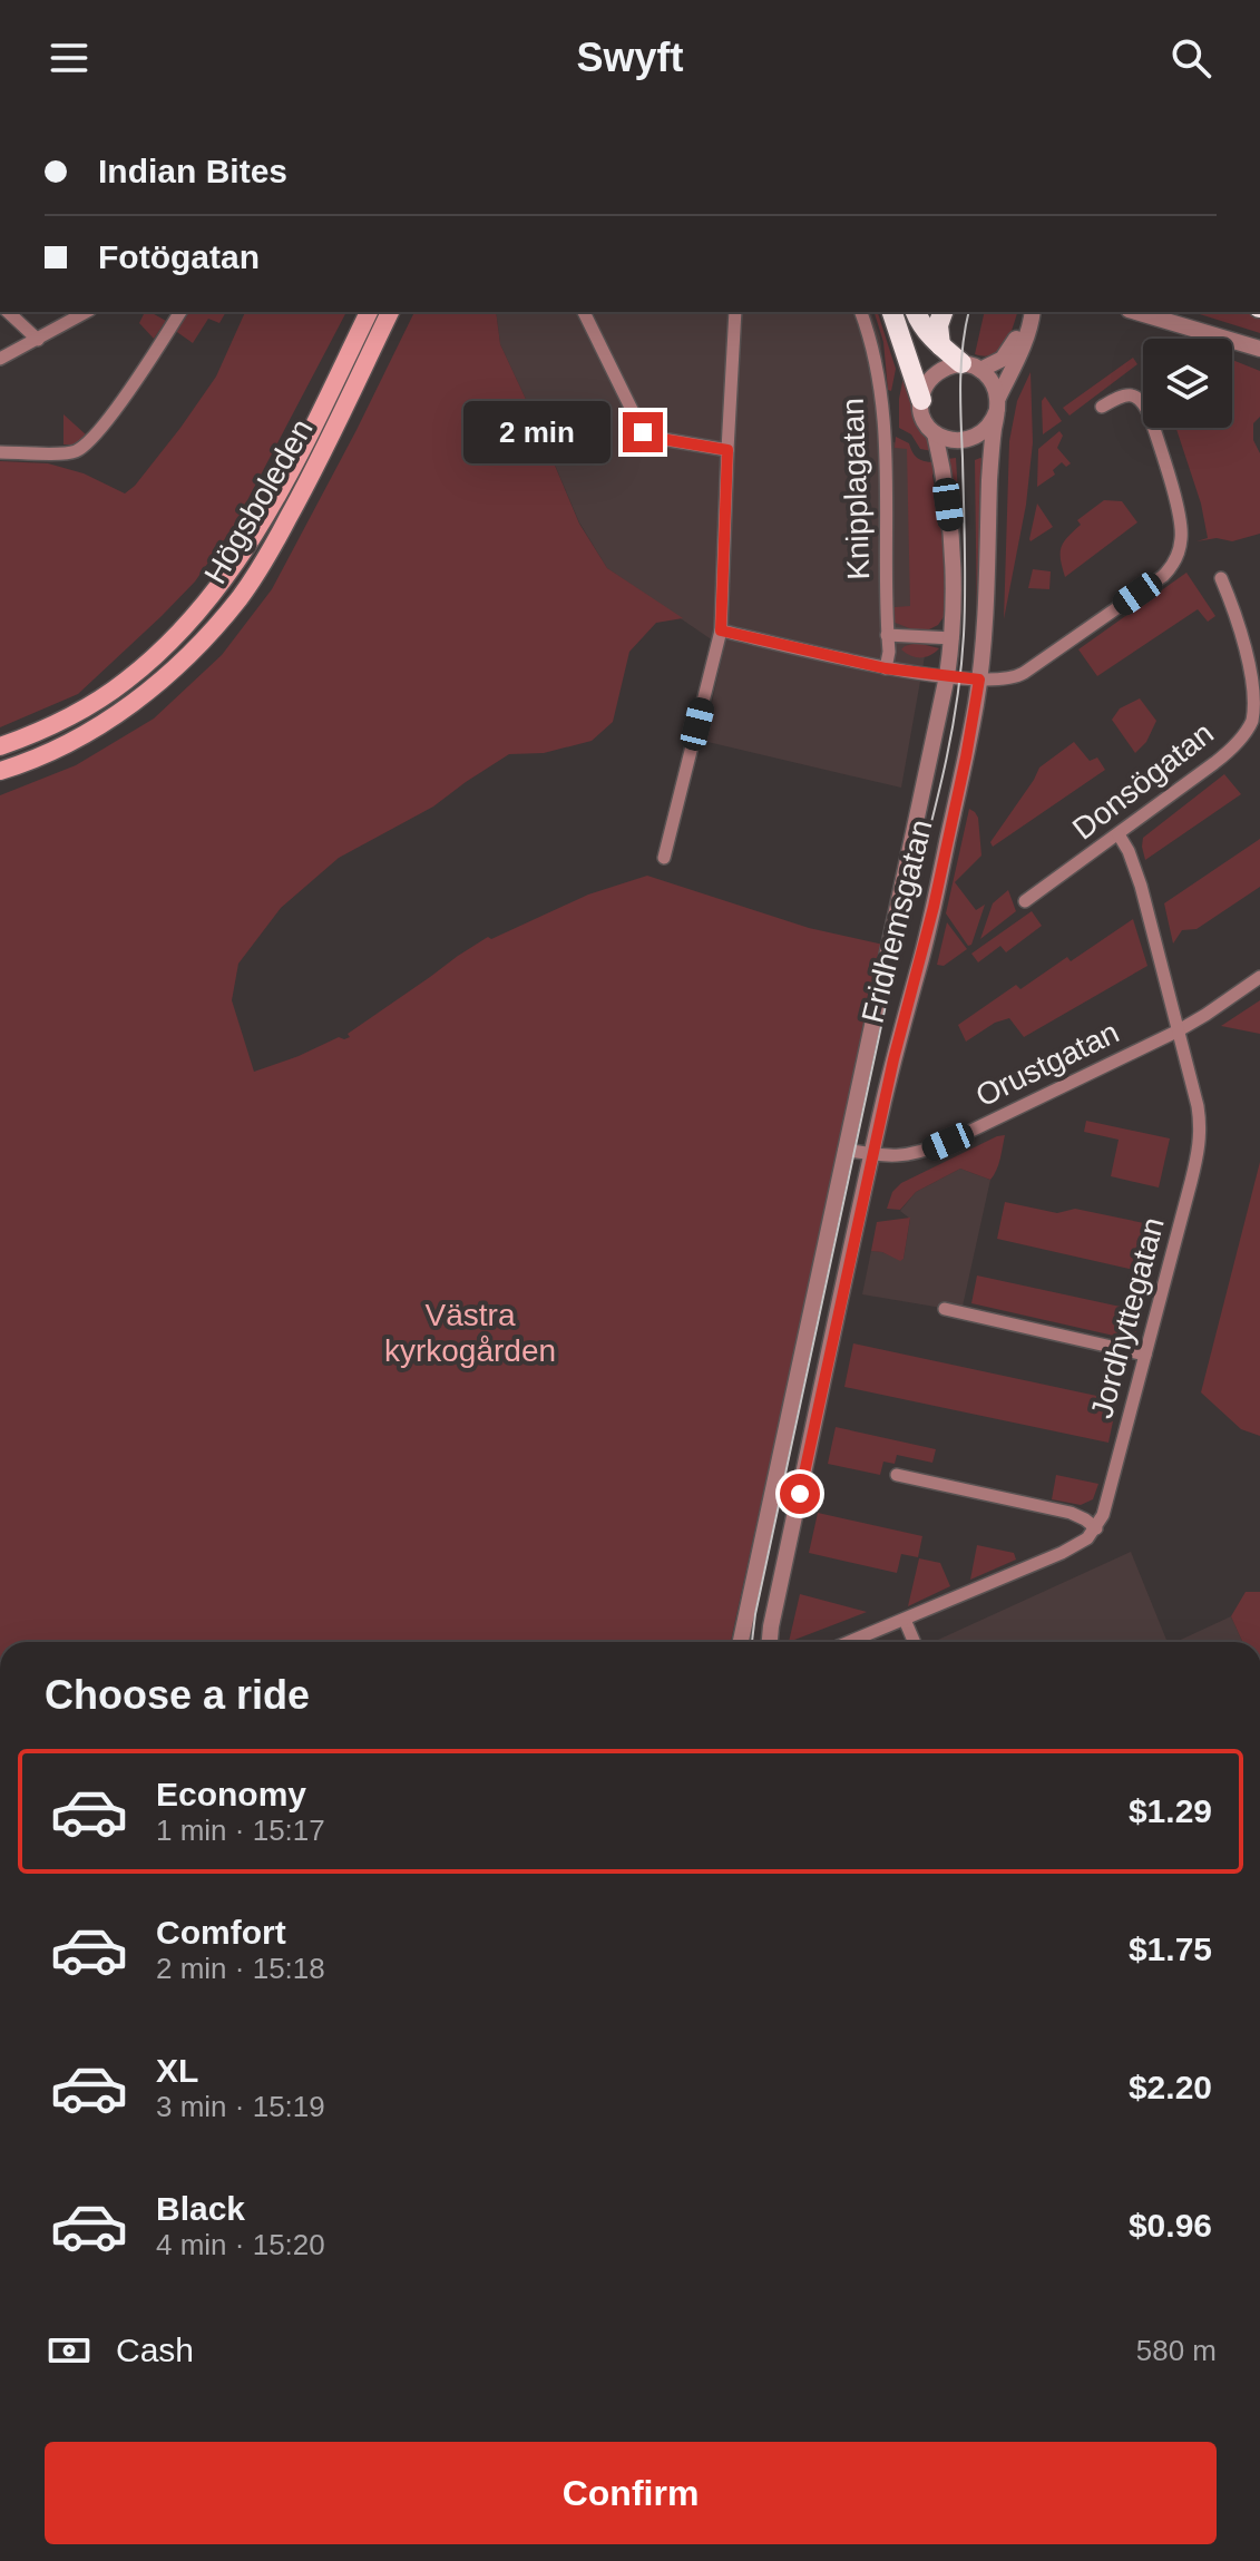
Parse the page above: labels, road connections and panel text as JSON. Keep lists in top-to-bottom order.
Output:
{
  "streets": {
    "main road": ["Högsboleden"],
    "street": [
      "Knipplagatan",
      "Donsögatan",
      "Fridhemsgatan",
      "Orustgatan",
      "Jordhyttegatan"
    ]
  },
  "crossings": [
    ["Donsögatan", "Jordhyttegatan"],
    ["Fridhemsgatan", "Orustgatan"],
    ["Orustgatan", "Jordhyttegatan"]
  ],
  "parks": ["Västra kyrkogården"],
  "page": {
    "header": "Swyft",
    "banner": ["Indian Bites", "Fotögatan"],
    "bubble": "2 min",
    "heading": "Choose a ride",
    "list": [
      {
        "name": "Economy",
        "note": "1 min · 15:17",
        "value": "$1.29"
      },
      {
        "name": "Comfort",
        "note": "2 min · 15:18",
        "value": "$1.75"
      },
      {
        "name": "XL",
        "note": "3 min · 15:19",
        "value": "$2.20"
      },
      {
        "name": "Black",
        "note": "4 min · 15:20",
        "value": "$0.96"
      }
    ],
    "pay": ["Cash", "580 m"],
    "buttons": "Confirm"
  }
}
